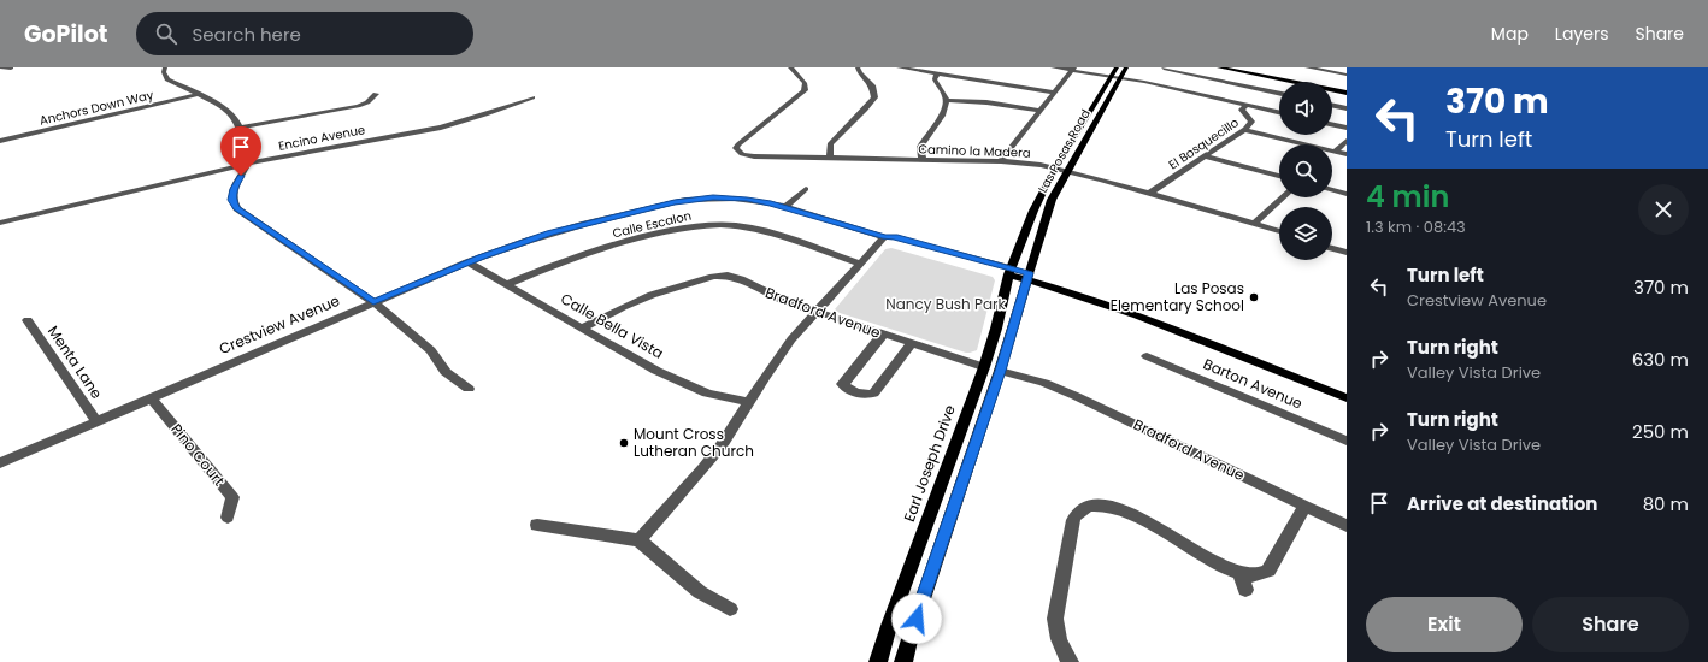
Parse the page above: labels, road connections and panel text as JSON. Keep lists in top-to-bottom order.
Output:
{
  "streets": {
    "main road": ["Las Posas Road", "Earl Joseph Drive"],
    "street": [
      "Anchors Down Way",
      "Encino Avenue",
      "El Bosquecillo",
      "Camino la Madera",
      "Calle Escalon",
      "Bradford Avenue",
      "Crestview Avenue",
      "Calle Bella Vista",
      "Menta Lane",
      "Barton Avenue",
      "Pino Court"
    ]
  },
  "crossings": [
    ["El Bosquecillo", "Camino la Madera"],
    ["Camino la Madera", "Las Posas Road"],
    ["Las Posas Road", "Crestview Avenue"],
    ["Las Posas Road", "Earl Joseph Drive"],
    ["Calle Escalon", "Calle Bella Vista"],
    ["Bradford Avenue", "Calle Bella Vista"],
    ["Bradford Avenue", "Earl Joseph Drive"],
    ["Crestview Avenue", "Calle Bella Vista"],
    ["Crestview Avenue", "Menta Lane"],
    ["Crestview Avenue", "Pino Court"],
    ["Crestview Avenue", "Earl Joseph Drive"]
  ],
  "parks": ["Nancy Bush Park"],
  "places": ["Las Posas Elementary School", "Mount Cross Lutheran Church"],
  "page": {
    "header": "GoPilot",
    "search": "Search here",
    "nav": ["Map", "Layers", "Share"],
    "turn": ["370 m", "Turn left"],
    "heading": ["4 min", "1.3 km · 08:43"],
    "list": [
      {
        "name": "Turn left",
        "note": "Crestview Avenue",
        "value": "370 m"
      },
      {
        "name": "Turn right",
        "note": "Valley Vista Drive",
        "value": "630 m"
      },
      {
        "name": "Turn right",
        "note": "Valley Vista Drive",
        "value": "250 m"
      },
      {
        "name": "Arrive at destination",
        "value": "80 m"
      }
    ],
    "buttons": ["Exit", "Share"]
  }
}
